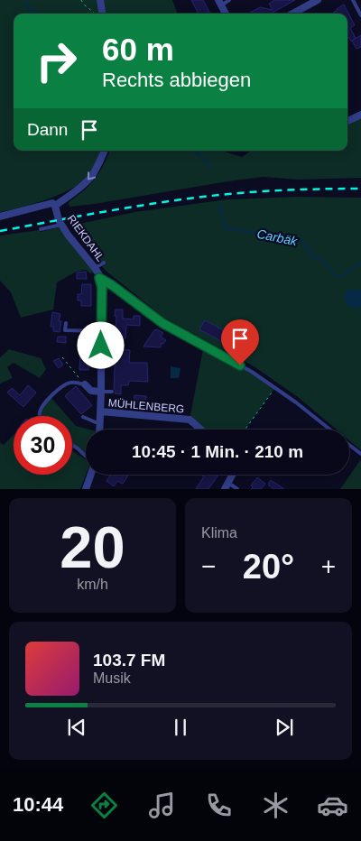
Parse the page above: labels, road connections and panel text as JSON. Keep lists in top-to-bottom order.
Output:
{
  "streets": {
    "street": ["RIEKDAHL", "MÜHLENBERG"]
  },
  "crossings": [
    ["RIEKDAHL", "MÜHLENBERG"]
  ],
  "water": ["Carbäk"],
  "page": {
    "turn": ["60 m", "Rechts abbiegen"],
    "then": "Dann",
    "limit": "30",
    "trip": "10:45 · 1 Min. · 210 m",
    "tile": [
      ["20", "km/h"],
      "Klima"
    ],
    "heat": ["−", "20°", "+"],
    "song": ["103.7 FM", "Musik"],
    "tabs": "10:44"
  }
}
